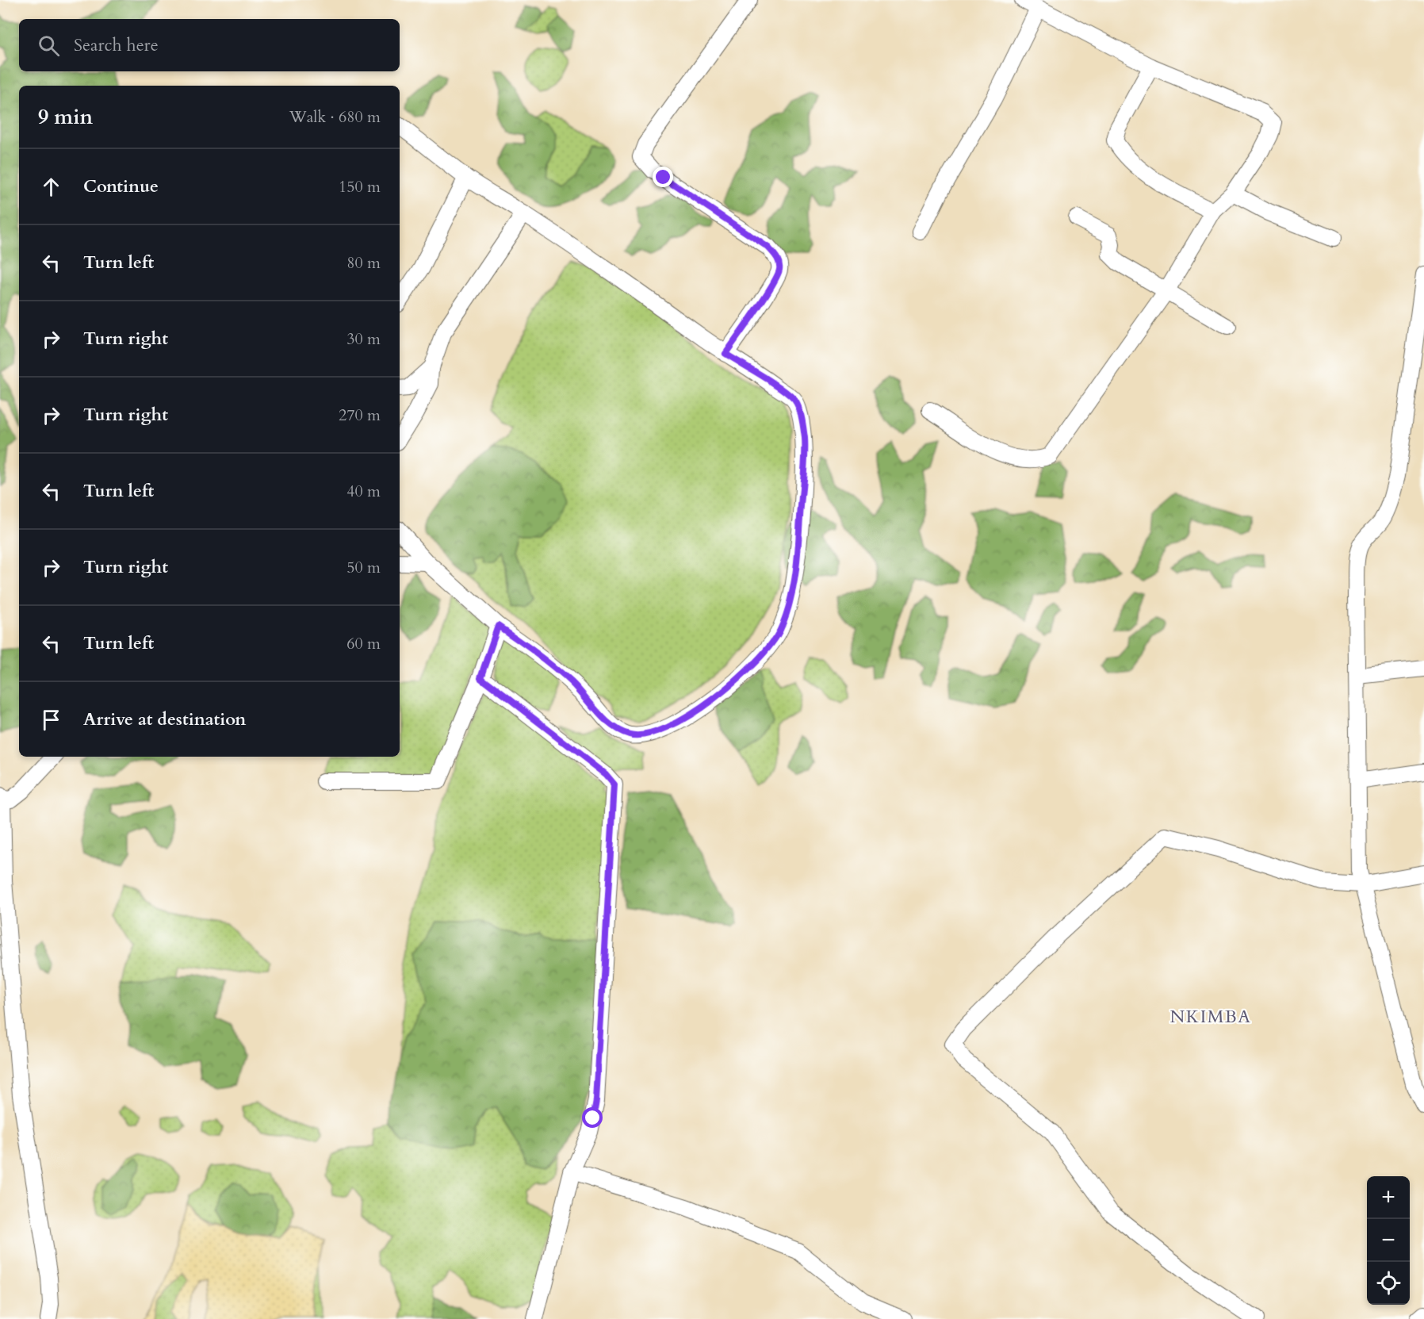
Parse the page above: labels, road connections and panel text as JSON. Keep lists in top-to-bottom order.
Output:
{
  "districts": ["NKIMBA"],
  "page": {
    "search": "Search here",
    "heading": ["9 min", "Walk · 680 m"],
    "list": [
      ["Continue", "150 m"],
      ["Turn left", "80 m"],
      ["Turn right", "30 m"],
      ["Turn right", "270 m"],
      ["Turn left", "40 m"],
      ["Turn right", "50 m"],
      ["Turn left", "60 m"],
      "Arrive at destination"
    ],
    "map_buttons": ["+", "−"]
  }
}
